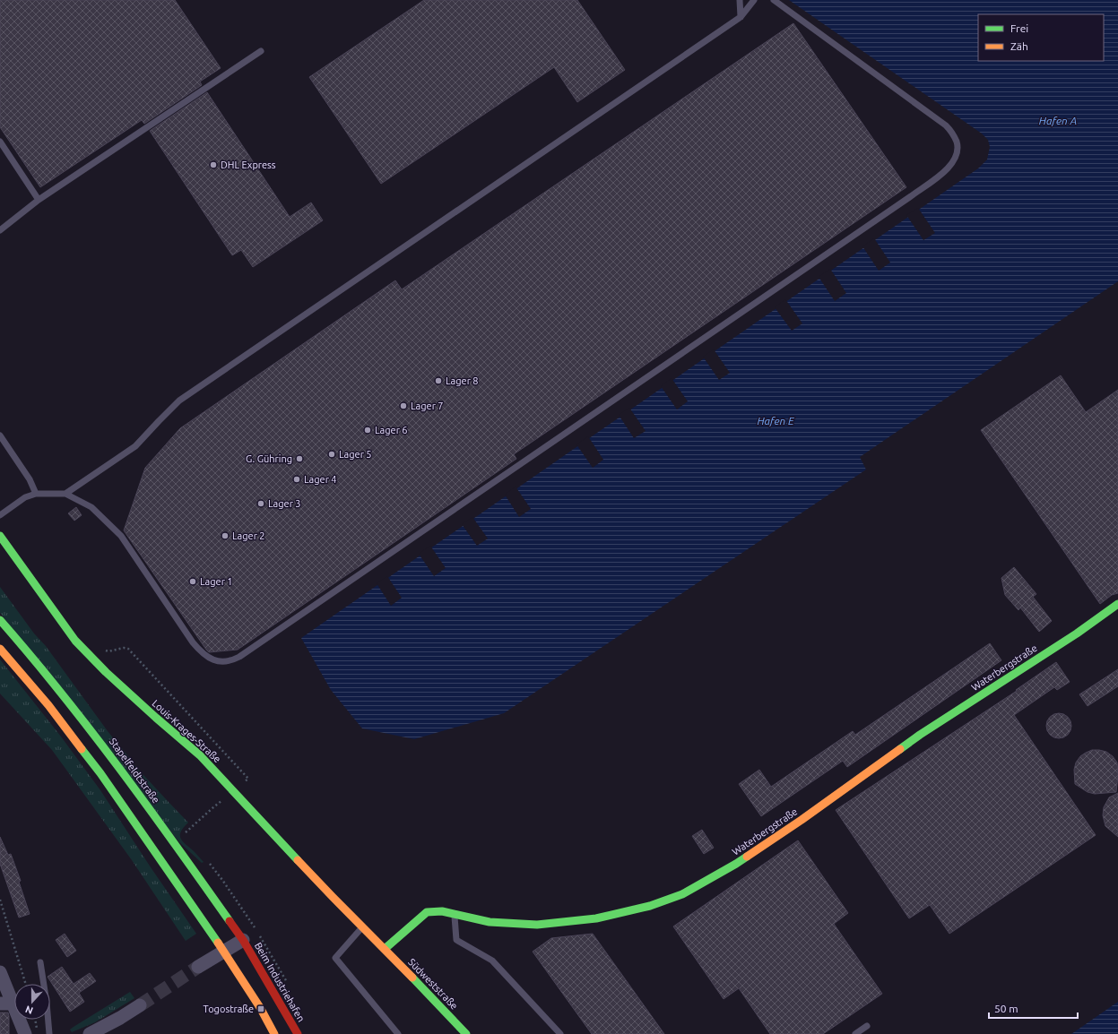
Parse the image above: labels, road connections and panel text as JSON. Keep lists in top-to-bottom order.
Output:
{
  "streets": {
    "street": [
      "Waterbergstraße",
      "Louis-Krages-Straße",
      "Stapelfeldtstraße",
      "Beim Industriehafen",
      "Südweststraße"
    ]
  },
  "crossings": [
    ["Waterbergstraße", "Louis-Krages-Straße"],
    ["Waterbergstraße", "Südweststraße"],
    ["Louis-Krages-Straße", "Südweststraße"],
    ["Stapelfeldtstraße", "Beim Industriehafen"]
  ],
  "water": ["Hafen A", "Hafen E"],
  "places": {
    "other": [
      "DHL Express",
      "Lager 8",
      "Lager 7",
      "Lager 6",
      "Lager 5",
      "G. Gühring",
      "Lager 4",
      "Lager 3",
      "Lager 2",
      "Lager 1"
    ],
    "transit": ["Togostraße"]
  },
  "legend": ["Frei", "Zäh"],
  "scale_bar": "50 m",
  "north": "bottom"
}
